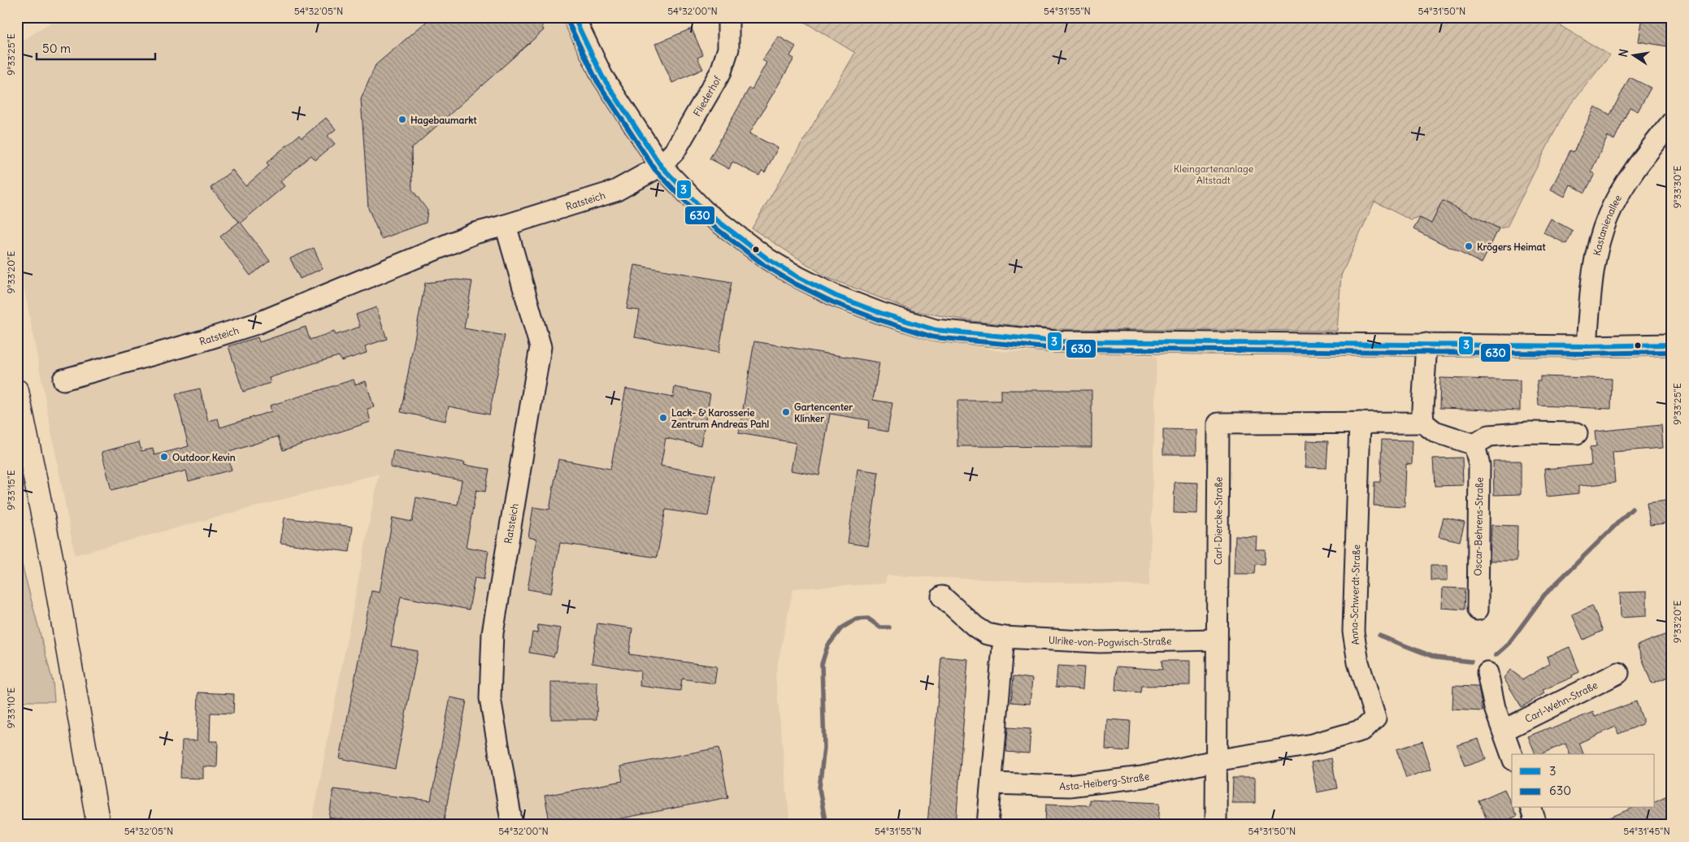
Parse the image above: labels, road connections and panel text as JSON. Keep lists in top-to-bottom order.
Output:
{
  "streets": {
    "street": [
      "Fliederhof",
      "Ratsteich",
      "Kastanienallee",
      "Carl-Diercke-Straße",
      "Oscar-Behrens-Straße",
      "Anna-Schwerdt-Straße",
      "Ulrike-von-Pogwisch-Straße",
      "Carl-Wehn-Straße",
      "Asta-Heiberg-Straße"
    ]
  },
  "crossings": [
    ["Fliederhof", "Ratsteich"],
    ["Carl-Diercke-Straße", "Anna-Schwerdt-Straße"],
    ["Carl-Diercke-Straße", "Ulrike-von-Pogwisch-Straße"],
    ["Carl-Diercke-Straße", "Asta-Heiberg-Straße"],
    ["Anna-Schwerdt-Straße", "Asta-Heiberg-Straße"]
  ],
  "parks": ["Kleingartenanlage Altstadt"],
  "places": [
    "Hagebaumarkt",
    "Krögers Heimat",
    "Gartencenter Klinker",
    "Lack- & Karosserie Zentrum Andreas Pahl",
    "Outdoor Kevin"
  ],
  "lines": ["transit line 3", "transit line 630"],
  "legend": ["3", "630"],
  "scale_bar": "50 m",
  "north": "left",
  "coordinates": [
    "54°32'05\"N",
    "54°32'00\"N",
    "54°31'55\"N",
    "54°31'50\"N",
    "9°33'25\"E",
    "9°33'30\"E",
    "9°33'20\"E",
    "9°33'15\"E",
    "9°33'10\"E",
    "54°31'45\"N"
  ]
}
